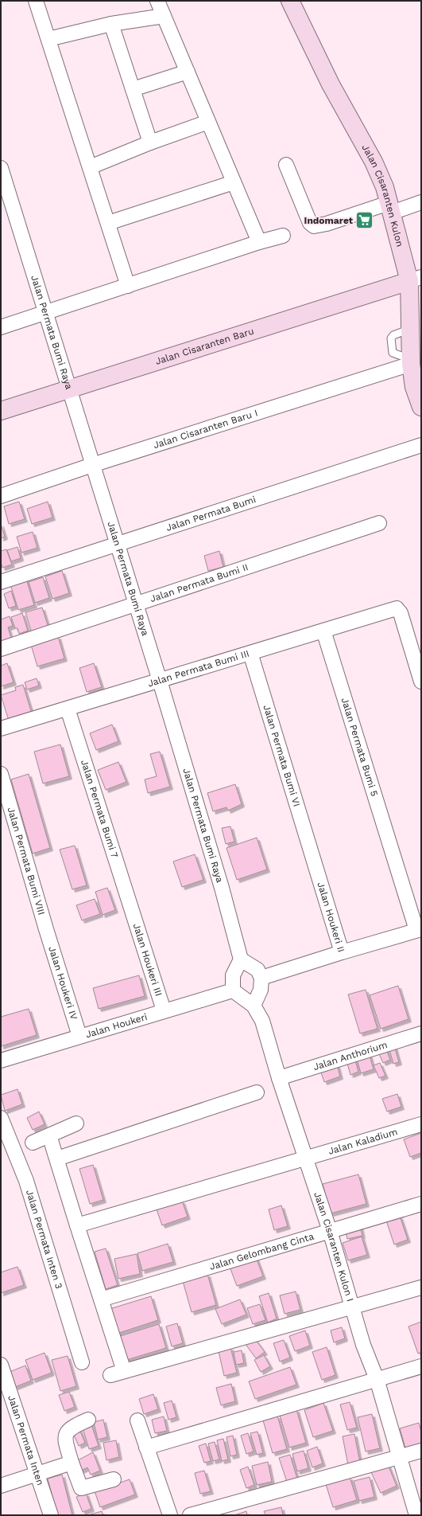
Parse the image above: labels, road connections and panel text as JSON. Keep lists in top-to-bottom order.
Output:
{
  "streets": {
    "street": [
      "Jalan Cisaranten Kulon",
      "Jalan Permata Bumi Raya",
      "Jalan Cisaranten Baru",
      "Jalan Cisaranten Baru I",
      "Jalan Permata Bumi",
      "Jalan Permata Bumi II",
      "Jalan Permata Bumi III",
      "Jalan Permata Bumi 5",
      "Jalan Permata Bumi VI",
      "Jalan Permata Bumi 7",
      "Jalan Permata Bumi VIII",
      "Jalan Houkeri II",
      "Jalan Houkeri III",
      "Jalan Houkeri IV",
      "Jalan Houkeri",
      "Jalan Anthorium",
      "Jalan Kaladium",
      "Jalan Permata Inten 3",
      "Jalan Cisaranten Kulon I",
      "Jalan Gelombang Cinta",
      "Jalan Permata Inten"
    ]
  },
  "crossings": [
    ["Jalan Cisaranten Kulon", "Jalan Cisaranten Baru"],
    ["Jalan Cisaranten Kulon", "Jalan Cisaranten Baru I"],
    ["Jalan Permata Bumi Raya", "Jalan Cisaranten Baru"],
    ["Jalan Permata Bumi Raya", "Jalan Cisaranten Baru I"],
    ["Jalan Permata Bumi Raya", "Jalan Permata Bumi"],
    ["Jalan Permata Bumi Raya", "Jalan Permata Bumi II"],
    ["Jalan Permata Bumi Raya", "Jalan Permata Bumi III"],
    ["Jalan Permata Bumi III", "Jalan Permata Bumi 5"],
    ["Jalan Permata Bumi III", "Jalan Permata Bumi VI"],
    ["Jalan Permata Bumi III", "Jalan Permata Bumi 7"],
    ["Jalan Permata Bumi 5", "Jalan Houkeri II"],
    ["Jalan Permata Bumi VI", "Jalan Houkeri II"],
    ["Jalan Permata Bumi 7", "Jalan Houkeri III"],
    ["Jalan Permata Bumi VIII", "Jalan Houkeri IV"],
    ["Jalan Houkeri III", "Jalan Houkeri"],
    ["Jalan Houkeri IV", "Jalan Houkeri"],
    ["Jalan Houkeri", "Jalan Cisaranten Kulon I"],
    ["Jalan Anthorium", "Jalan Cisaranten Kulon I"],
    ["Jalan Kaladium", "Jalan Cisaranten Kulon I"],
    ["Jalan Cisaranten Kulon I", "Jalan Gelombang Cinta"]
  ],
  "places": {
    "supermarket": ["Indomaret"]
  }
}
